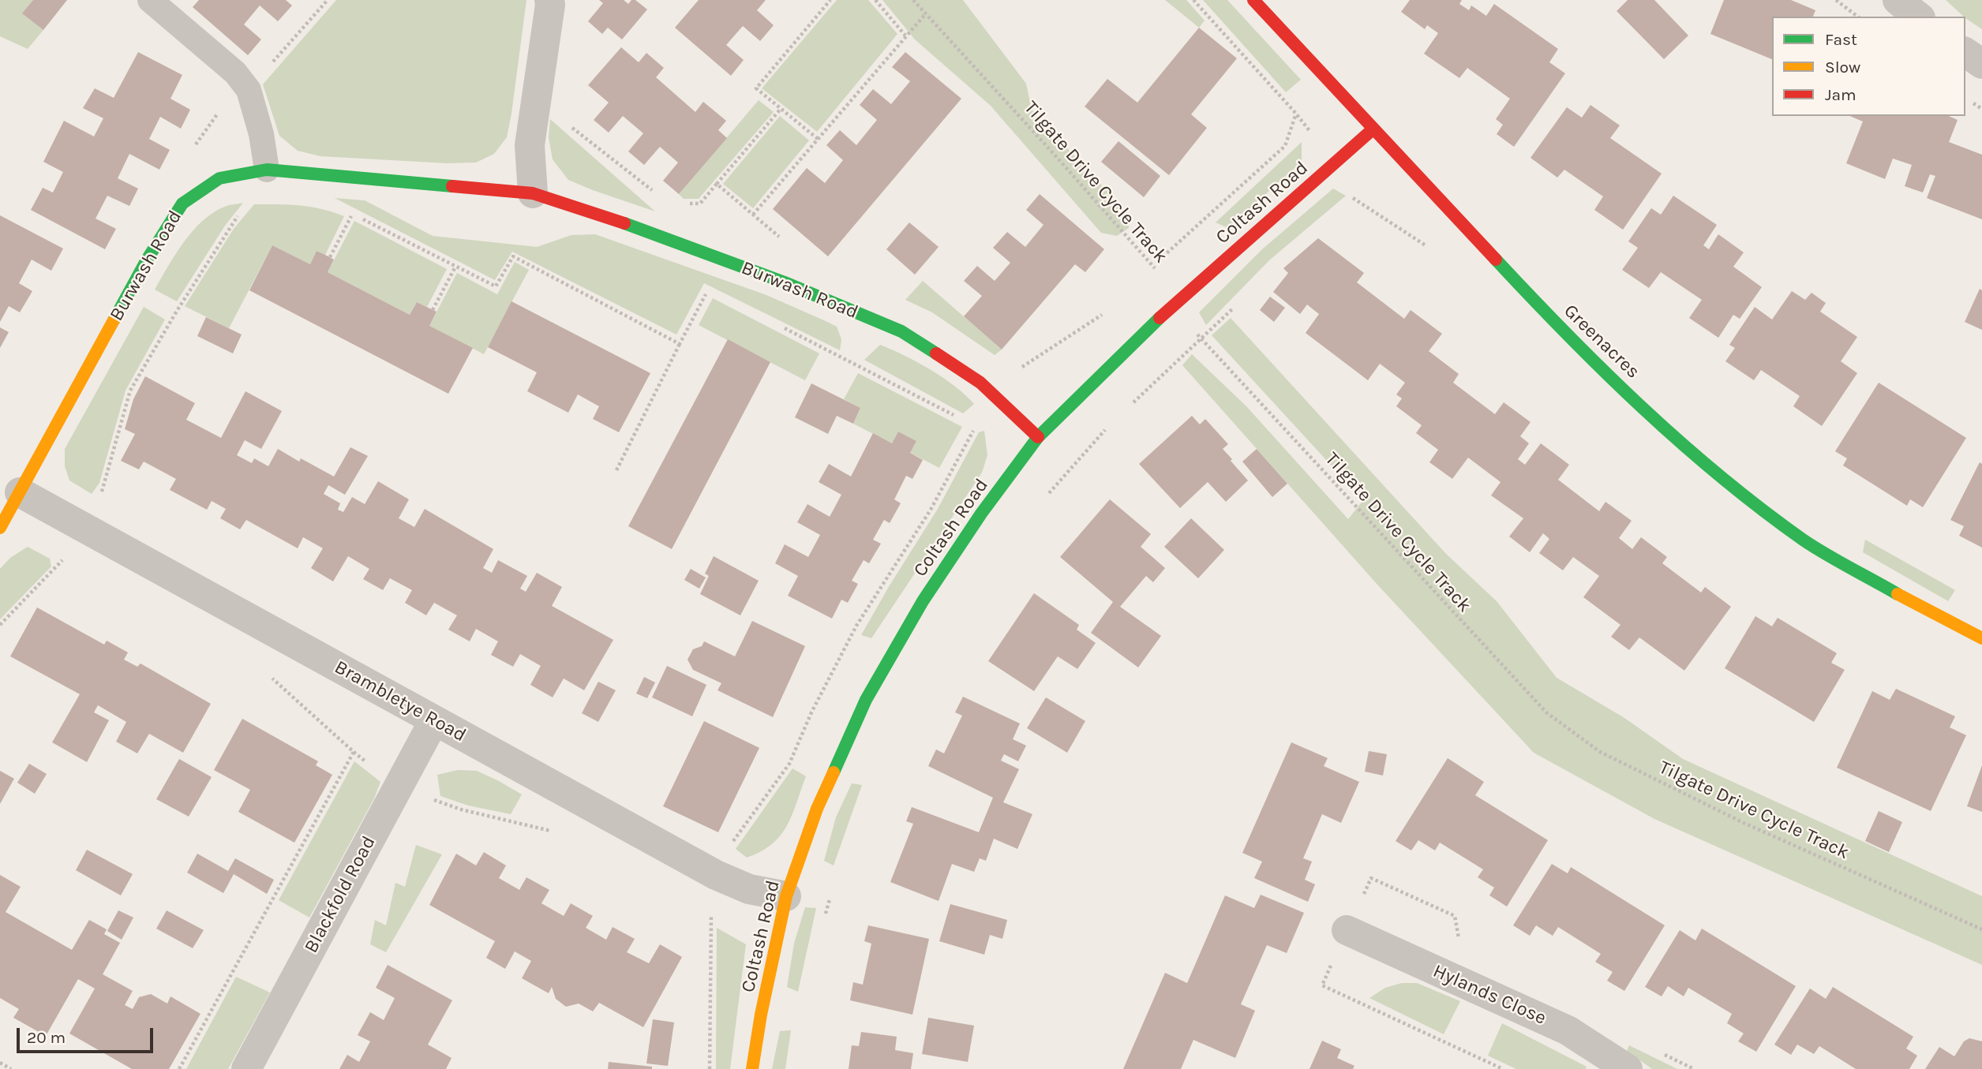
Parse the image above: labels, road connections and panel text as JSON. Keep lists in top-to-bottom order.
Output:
{
  "streets": {
    "street": [
      "Coltash Road",
      "Burwash Road",
      "Greenacres",
      "Brambletye Road",
      "Blackfold Road",
      "Hylands Close"
    ],
    "path": ["Tilgate Drive Cycle Track"]
  },
  "crossings": [
    ["Tilgate Drive Cycle Track", "Coltash Road"],
    ["Coltash Road", "Burwash Road"],
    ["Coltash Road", "Greenacres"],
    ["Coltash Road", "Brambletye Road"],
    ["Burwash Road", "Brambletye Road"],
    ["Brambletye Road", "Blackfold Road"]
  ],
  "legend": ["Fast", "Slow", "Jam"],
  "scale_bar": "20 m"
}
